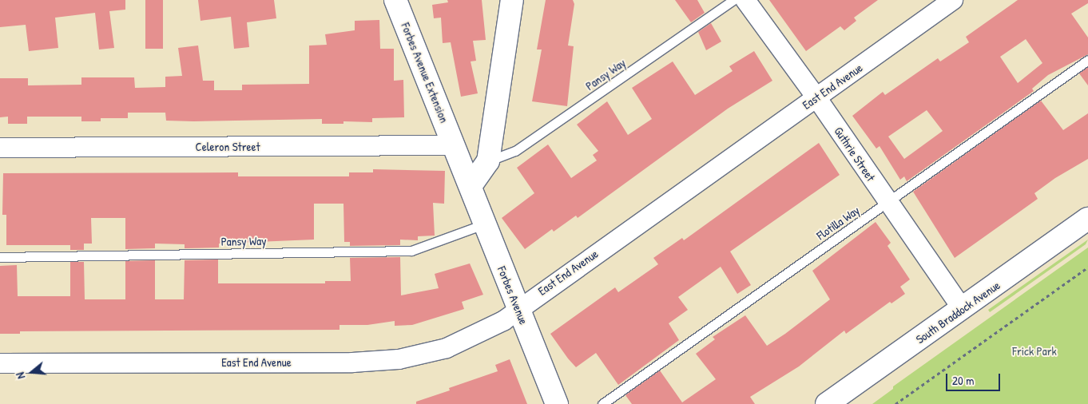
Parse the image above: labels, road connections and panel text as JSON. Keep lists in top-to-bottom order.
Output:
{
  "streets": {
    "street": [
      "Forbes Avenue Extension",
      "East End Avenue",
      "Celeron Street",
      "Guthrie Street",
      "Forbes Avenue",
      "South Braddock Avenue"
    ],
    "lane": ["Pansy Way", "Flotilla Way"]
  },
  "crossings": [
    ["Forbes Avenue Extension", "Celeron Street"],
    ["Forbes Avenue Extension", "Forbes Avenue"],
    ["Pansy Way", "Forbes Avenue"],
    ["East End Avenue", "Guthrie Street"],
    ["East End Avenue", "Forbes Avenue"],
    ["Celeron Street", "Forbes Avenue"],
    ["Guthrie Street", "Flotilla Way"],
    ["Guthrie Street", "South Braddock Avenue"]
  ],
  "parks": ["Frick Park"],
  "scale_bar": "20 m",
  "north": "left"
}
